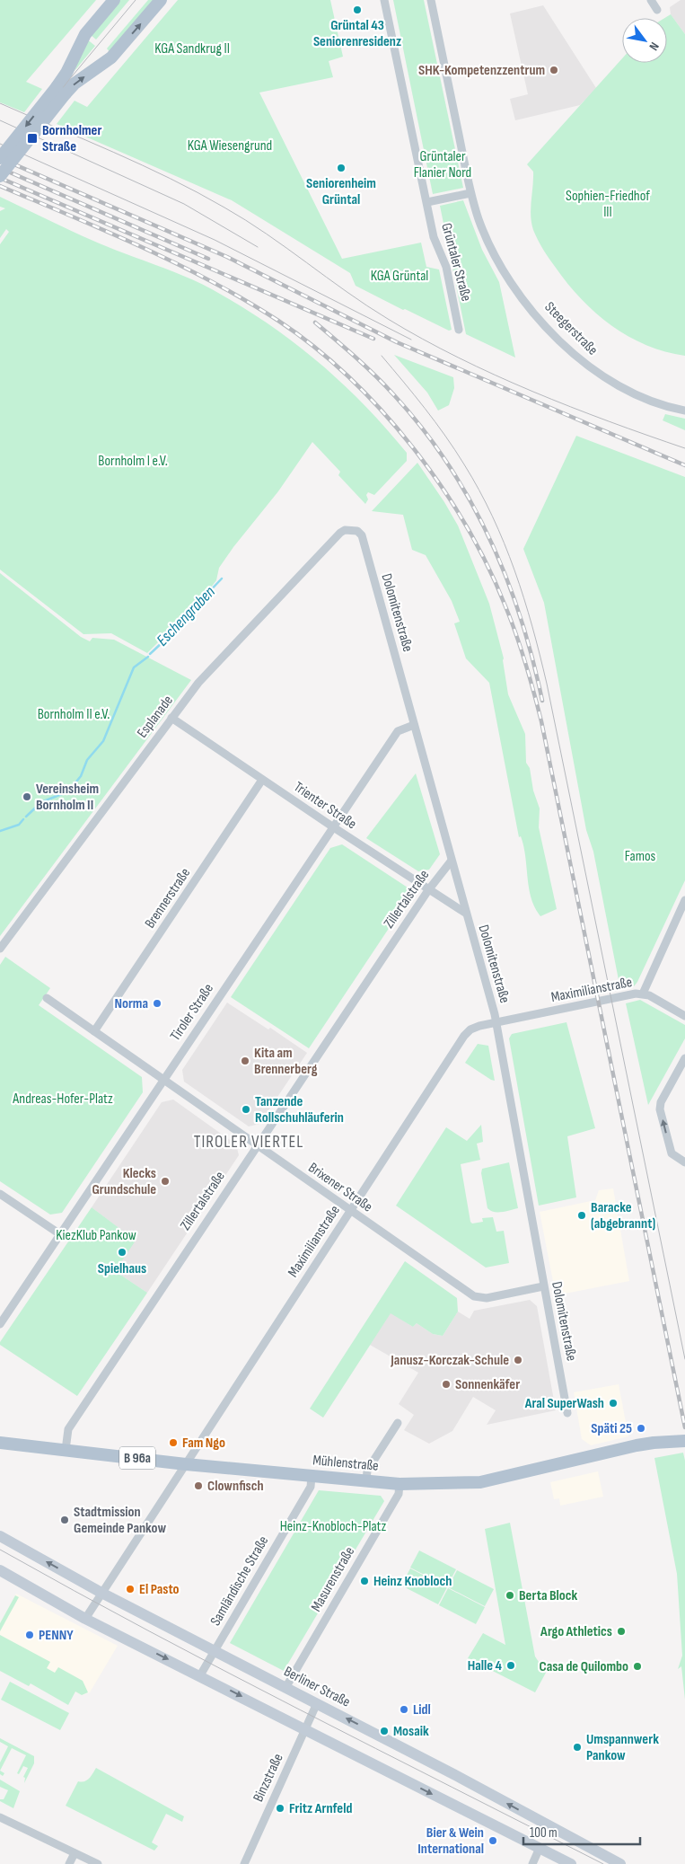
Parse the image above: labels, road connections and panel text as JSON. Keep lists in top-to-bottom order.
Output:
{
  "streets": {
    "main road": ["B 96a", "Mühlenstraße", "Berliner Straße"],
    "street": [
      "Grüntaler Straße",
      "Steegerstraße",
      "Dolomitenstraße",
      "Esplanade",
      "Trienter Straße",
      "Brennerstraße",
      "Zillertalstraße",
      "Maximilianstraße",
      "Tiroler Straße",
      "Brixener Straße",
      "Masurenstraße",
      "Samländische Straße",
      "Binzstraße"
    ]
  },
  "crossings": [
    ["Dolomitenstraße", "Esplanade"],
    ["Dolomitenstraße", "Trienter Straße"],
    ["Dolomitenstraße", "Zillertalstraße"],
    ["Dolomitenstraße", "Maximilianstraße"],
    ["Dolomitenstraße", "Tiroler Straße"],
    ["Dolomitenstraße", "Brixener Straße"],
    ["Esplanade", "Trienter Straße"],
    ["Trienter Straße", "Brennerstraße"],
    ["Trienter Straße", "Zillertalstraße"],
    ["Trienter Straße", "Tiroler Straße"],
    ["Brennerstraße", "Brixener Straße"],
    ["Zillertalstraße", "Brixener Straße"],
    ["Zillertalstraße", "Mühlenstraße"],
    ["Maximilianstraße", "Brixener Straße"],
    ["Maximilianstraße", "Mühlenstraße"],
    ["Maximilianstraße", "Berliner Straße"],
    ["Tiroler Straße", "Brixener Straße"],
    ["Mühlenstraße", "Masurenstraße"],
    ["Mühlenstraße", "Samländische Straße"],
    ["Masurenstraße", "Berliner Straße"],
    ["Samländische Straße", "Berliner Straße"],
    ["Berliner Straße", "Binzstraße"]
  ],
  "districts": ["TIROLER VIERTEL"],
  "water": ["Eschengraben"],
  "parks": [
    "KGA Sandkrug II",
    "KGA Wiesengrund",
    "Grüntaler Flanier Nord",
    "Sophien-Friedhof III",
    "KGA Grüntal",
    "Bornholm I e.V.",
    "Bornholm II e.V.",
    "Famos",
    "Andreas-Hofer-Platz",
    "KiezKlub Pankow",
    "Heinz-Knobloch-Platz"
  ],
  "places": {
    "other": [
      "Grüntal 43 Seniorenresidenz",
      "SHK-Kompetenzzentrum",
      "Seniorenheim Grüntal",
      "Vereinsheim Bornholm II",
      "Norma",
      "Kita am Brennerberg",
      "Tanzende Rollschuhläuferin",
      "Klecks Grundschule",
      "Baracke (abgebrannt)",
      "Spielhaus",
      "Janusz-Korczak-Schule",
      "Sonnenkäfer",
      "Aral SuperWash",
      "Späti 25",
      "Fam Ngo",
      "Clownfisch",
      "Stadtmission Gemeinde Pankow",
      "Heinz Knobloch",
      "El Pasto",
      "Berta Block",
      "Argo Athletics",
      "PENNY",
      "Halle 4",
      "Casa de Quilombo",
      "Lidl",
      "Mosaik",
      "Umspannwerk Pankow",
      "Fritz Arnfeld",
      "Bier & Wein International"
    ],
    "transit": ["Bornholmer Straße"]
  },
  "scale_bar": "100 m",
  "north": "bottom right"
}
